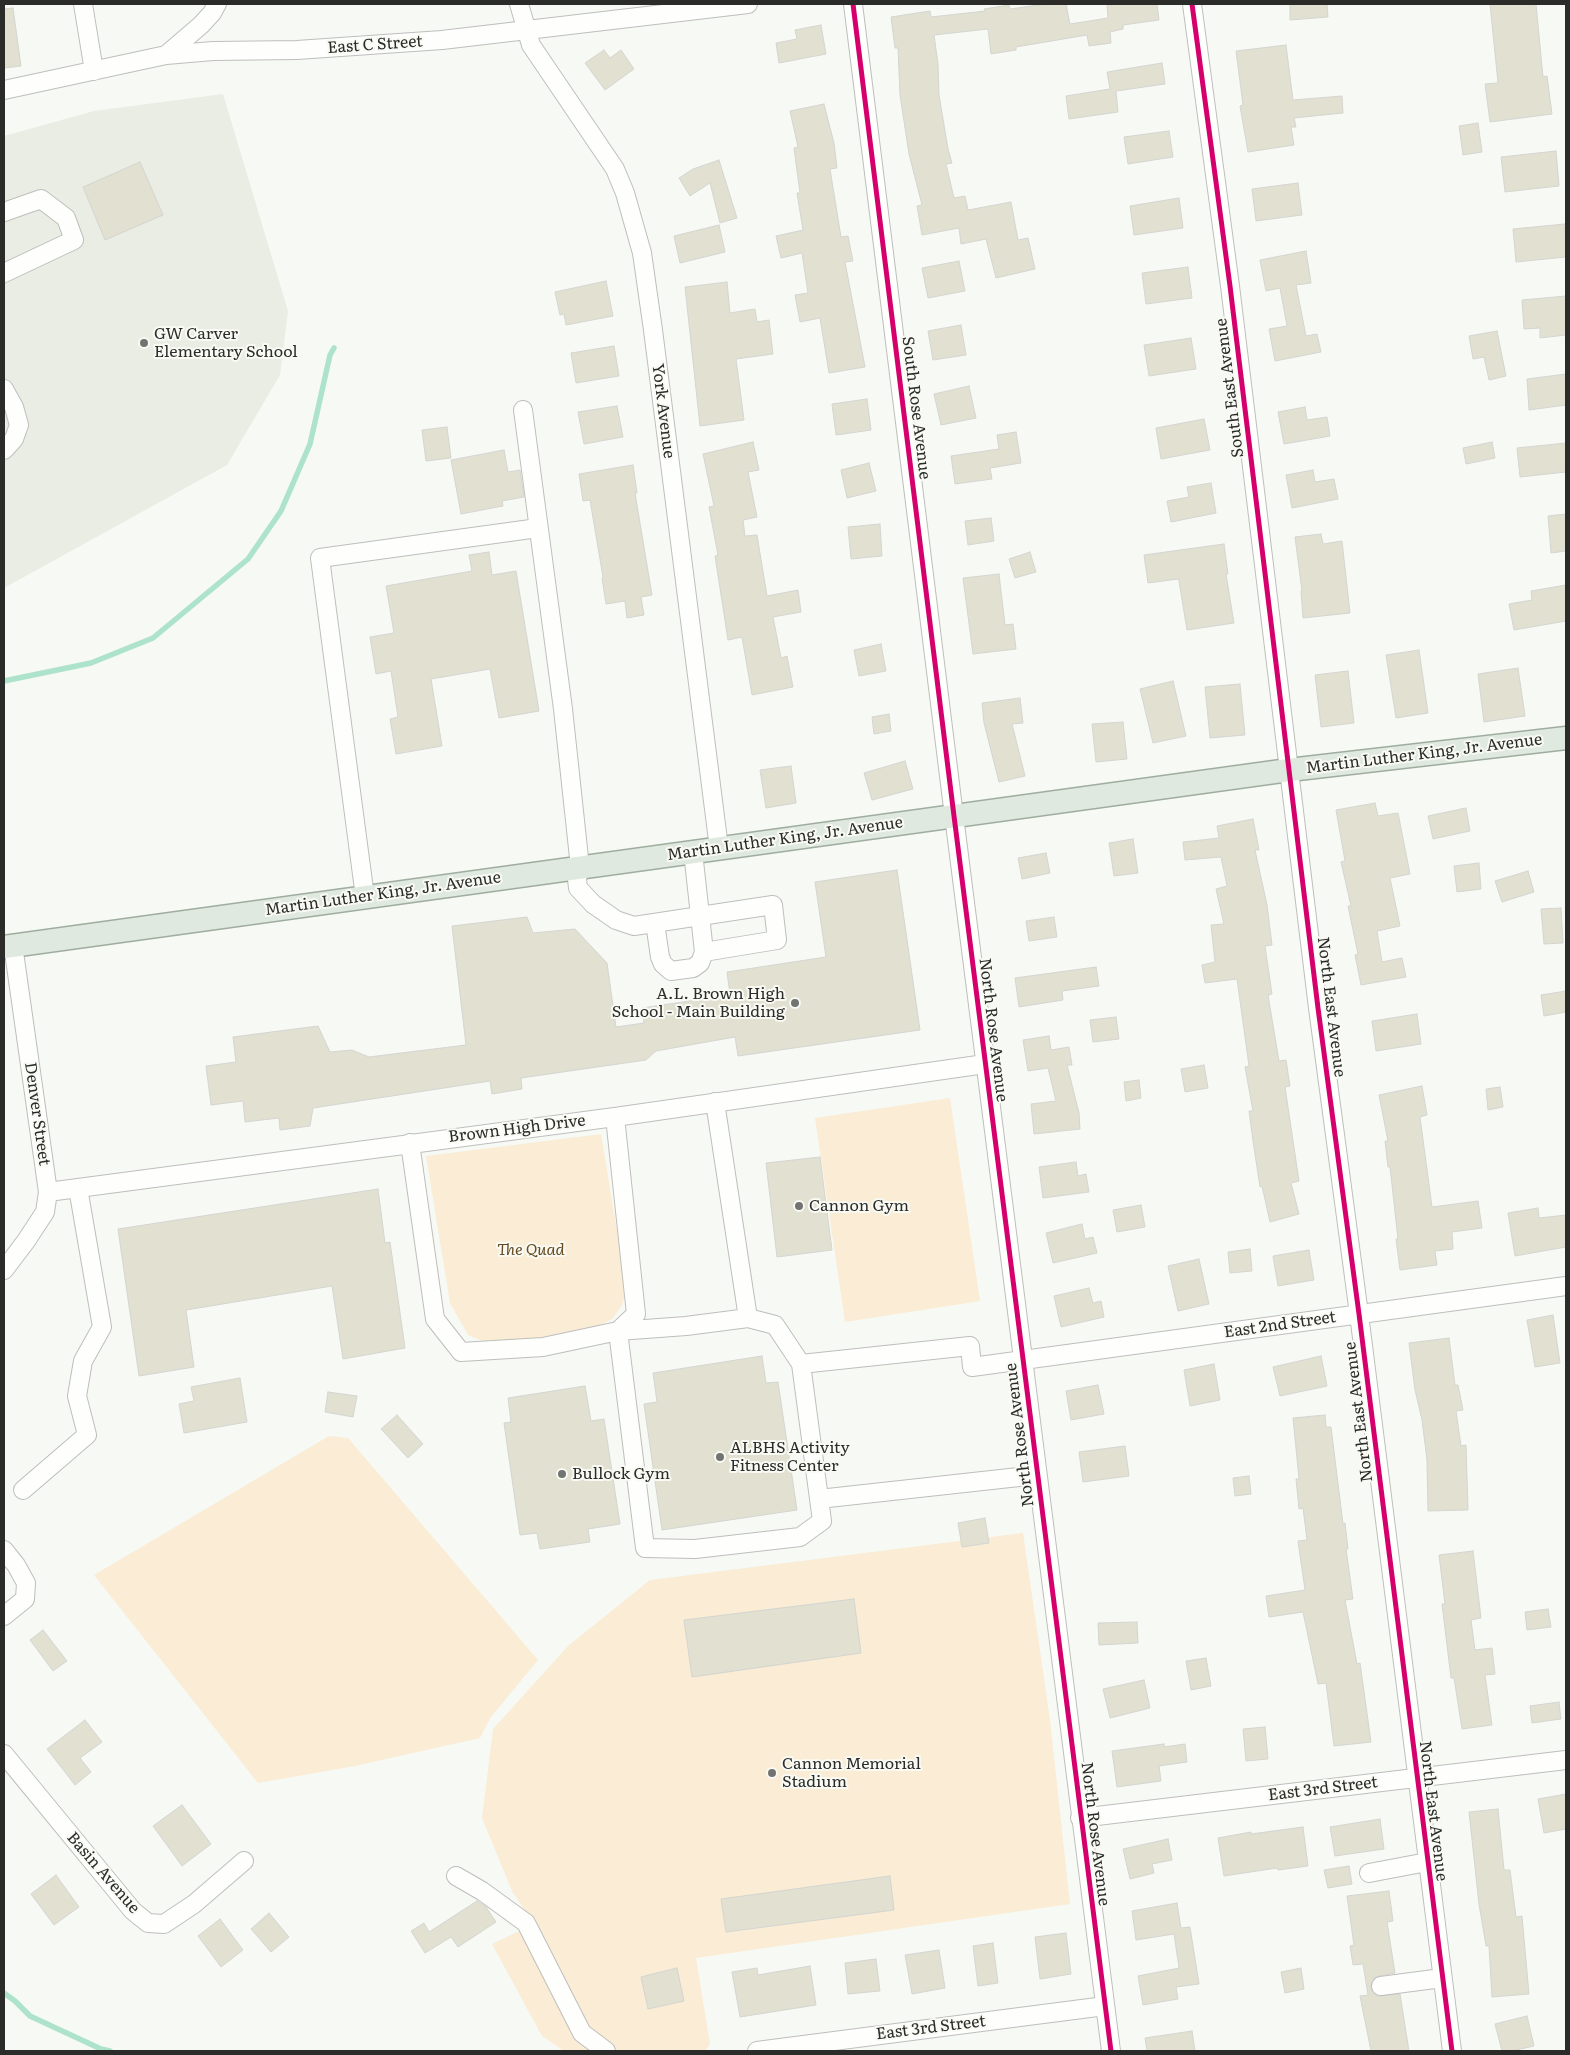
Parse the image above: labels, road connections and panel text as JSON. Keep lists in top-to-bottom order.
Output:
{
  "streets": {
    "main road": ["Martin Luther King, Jr. Avenue"],
    "street": [
      "East C Street",
      "South East Avenue",
      "South Rose Avenue",
      "York Avenue",
      "North East Avenue",
      "North Rose Avenue",
      "Denver Street",
      "Brown High Drive",
      "East 2nd Street",
      "East 3rd Street",
      "Basin Avenue"
    ]
  },
  "crossings": [
    ["East C Street", "York Avenue"],
    ["South East Avenue", "Martin Luther King, Jr. Avenue"],
    ["South East Avenue", "North East Avenue"],
    ["South Rose Avenue", "Martin Luther King, Jr. Avenue"],
    ["South Rose Avenue", "North Rose Avenue"],
    ["York Avenue", "Martin Luther King, Jr. Avenue"],
    ["Martin Luther King, Jr. Avenue", "North East Avenue"],
    ["Martin Luther King, Jr. Avenue", "North Rose Avenue"],
    ["Martin Luther King, Jr. Avenue", "Denver Street"],
    ["North East Avenue", "East 2nd Street"],
    ["North East Avenue", "East 3rd Street"],
    ["North Rose Avenue", "Brown High Drive"],
    ["North Rose Avenue", "East 2nd Street"],
    ["North Rose Avenue", "East 3rd Street"],
    ["Denver Street", "Brown High Drive"]
  ],
  "parks": ["The Quad"],
  "places": [
    "GW Carver Elementary School",
    "A.L. Brown High School - Main Building",
    "Cannon Gym",
    "ALBHS Activity Fitness Center",
    "Bullock Gym",
    "Cannon Memorial Stadium"
  ]
}
